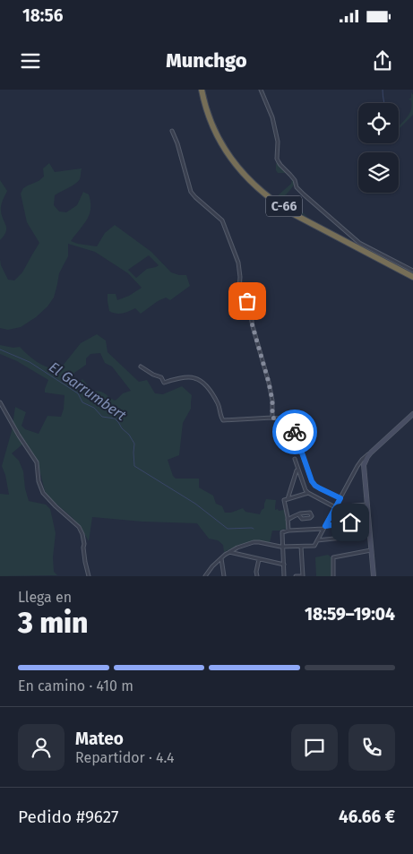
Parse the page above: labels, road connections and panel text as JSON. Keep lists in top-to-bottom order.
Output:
{
  "streets": {
    "highway": ["C-66"]
  },
  "water": ["El Garrumbert"],
  "page": {
    "status": "18:56",
    "header": "Munchgo",
    "heading": ["3 min", "Llega en", "18:59–19:04"],
    "panel": [
      "Mateo",
      "Repartidor · 4.4",
      "Pedido #9627",
      "46.66 €"
    ],
    "bar": "En camino · 410 m"
  }
}
